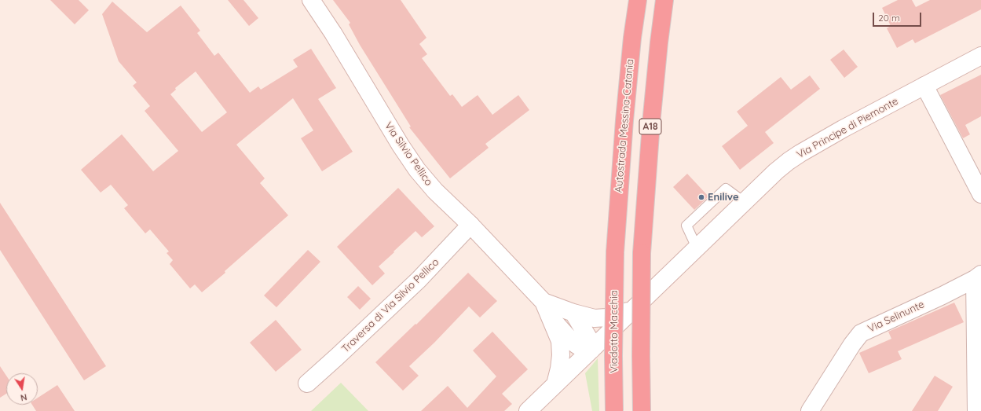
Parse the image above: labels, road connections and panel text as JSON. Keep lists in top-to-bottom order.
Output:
{
  "streets": {
    "highway": ["Autostrada Messina-Catania", "A18", "Viadotto Macchia"],
    "street": [
      "Via Principe di Piemonte",
      "Via Silvio Pellico",
      "Traversa di Via Silvio Pellico",
      "Via Selinunte"
    ]
  },
  "crossings": [
    ["Autostrada Messina-Catania", "Viadotto Macchia"],
    ["Via Principe di Piemonte", "Via Silvio Pellico"],
    ["Via Silvio Pellico", "Traversa di Via Silvio Pellico"]
  ],
  "places": ["Enilive"],
  "scale_bar": "20 m",
  "north": "bottom"
}
